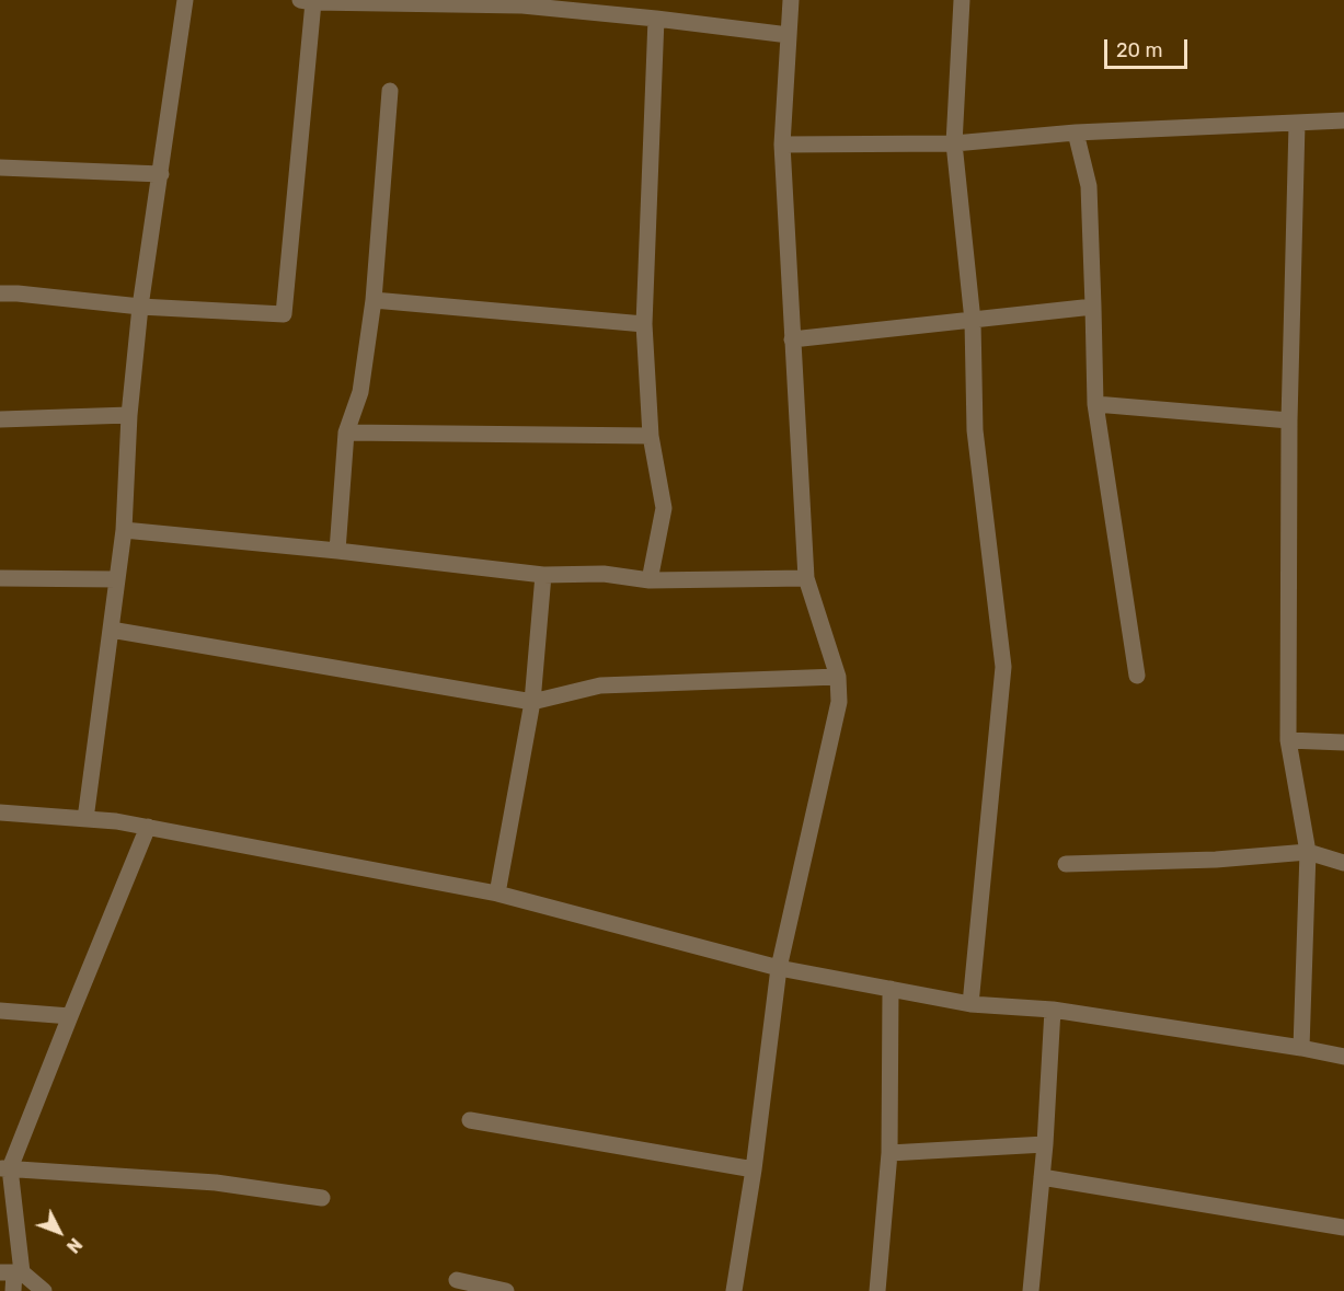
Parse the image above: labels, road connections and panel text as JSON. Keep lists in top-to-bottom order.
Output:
{
  "scale_bar": "20 m",
  "north": "bottom right"
}
